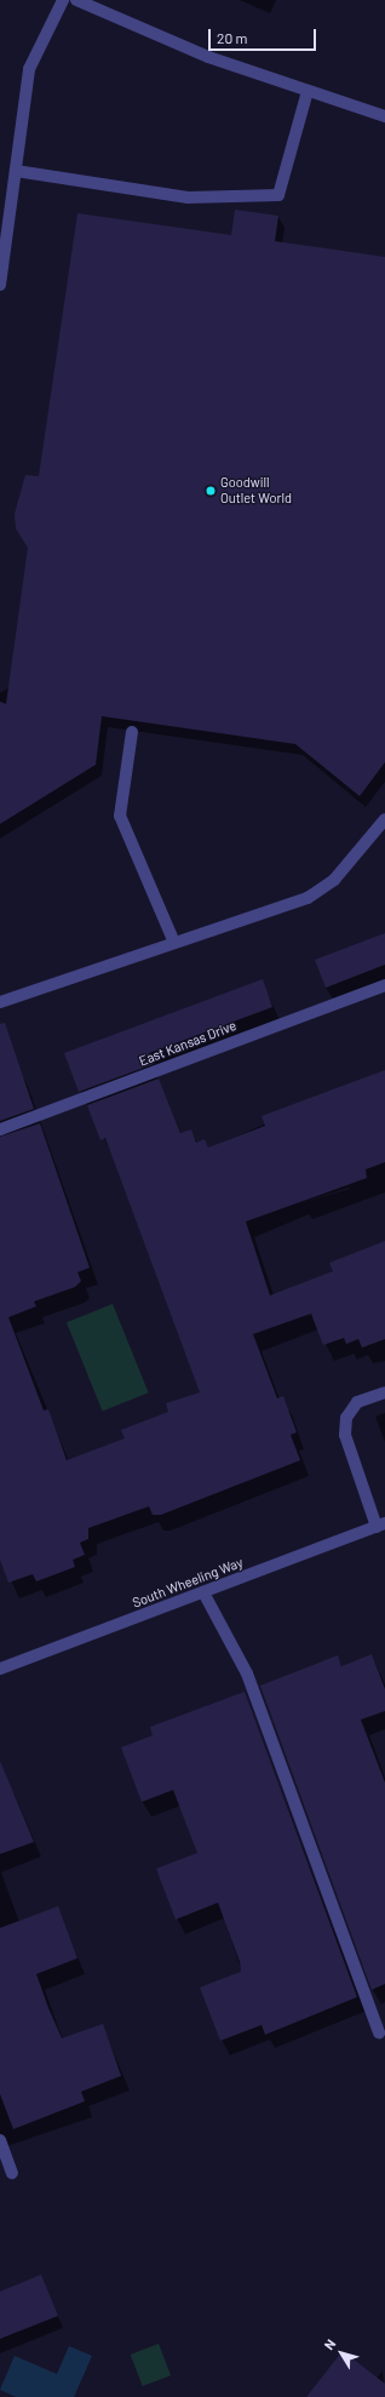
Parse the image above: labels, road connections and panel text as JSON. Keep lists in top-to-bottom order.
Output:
{
  "streets": {
    "street": ["East Kansas Drive", "South Wheeling Way"]
  },
  "places": ["Goodwill Outlet World"],
  "scale_bar": "20 m",
  "north": "top left"
}
